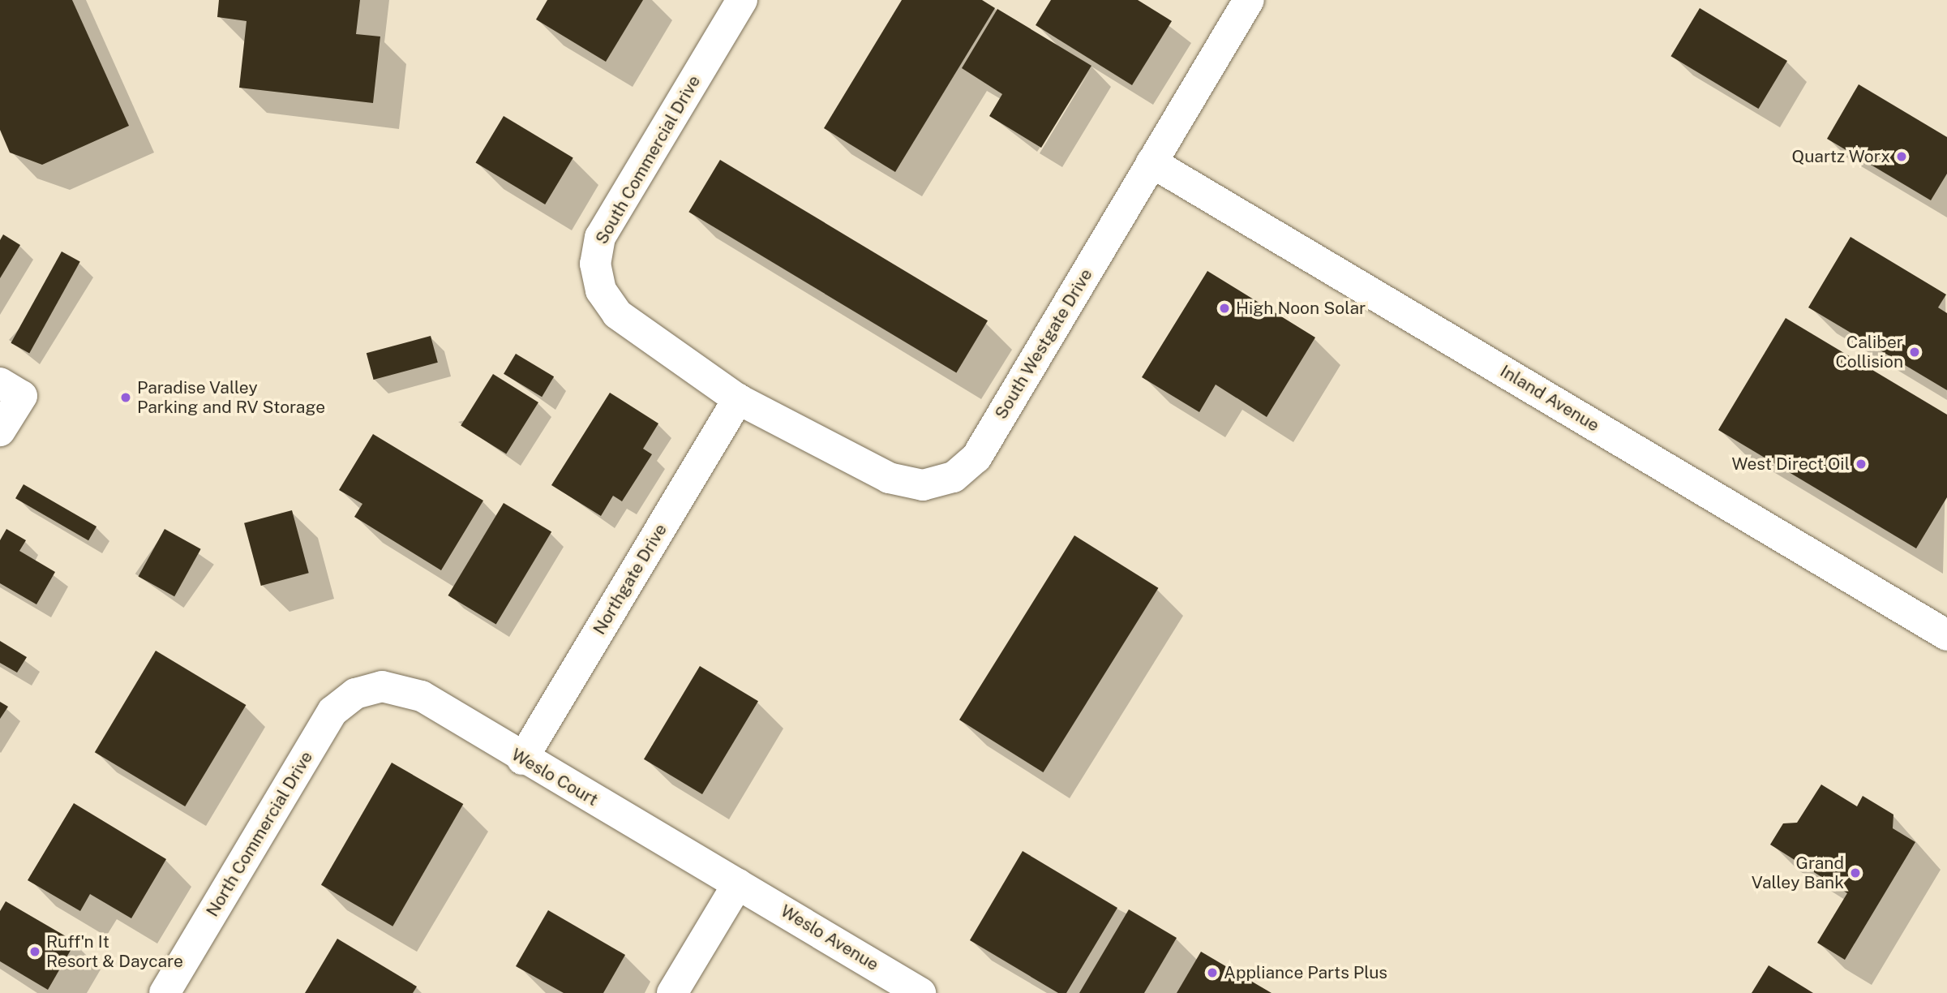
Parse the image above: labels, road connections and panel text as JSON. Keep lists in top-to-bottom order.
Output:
{
  "streets": {
    "street": [
      "South Commercial Drive",
      "South Westgate Drive",
      "Inland Avenue",
      "Northgate Drive",
      "Weslo Court",
      "North Commercial Drive",
      "Weslo Avenue"
    ]
  },
  "crossings": [
    ["South Commercial Drive", "South Westgate Drive"],
    ["South Commercial Drive", "Northgate Drive"],
    ["South Westgate Drive", "Inland Avenue"],
    ["South Westgate Drive", "Northgate Drive"],
    ["Northgate Drive", "Weslo Court"],
    ["Weslo Court", "North Commercial Drive"],
    ["Weslo Court", "Weslo Avenue"]
  ],
  "places": [
    "Quartz Worx",
    "High Noon Solar",
    "Caliber Collision",
    "Paradise Valley Parking and RV Storage",
    "West Direct Oil",
    "Grand Valley Bank",
    "Ruff'n It Resort & Daycare",
    "Appliance Parts Plus"
  ]
}
